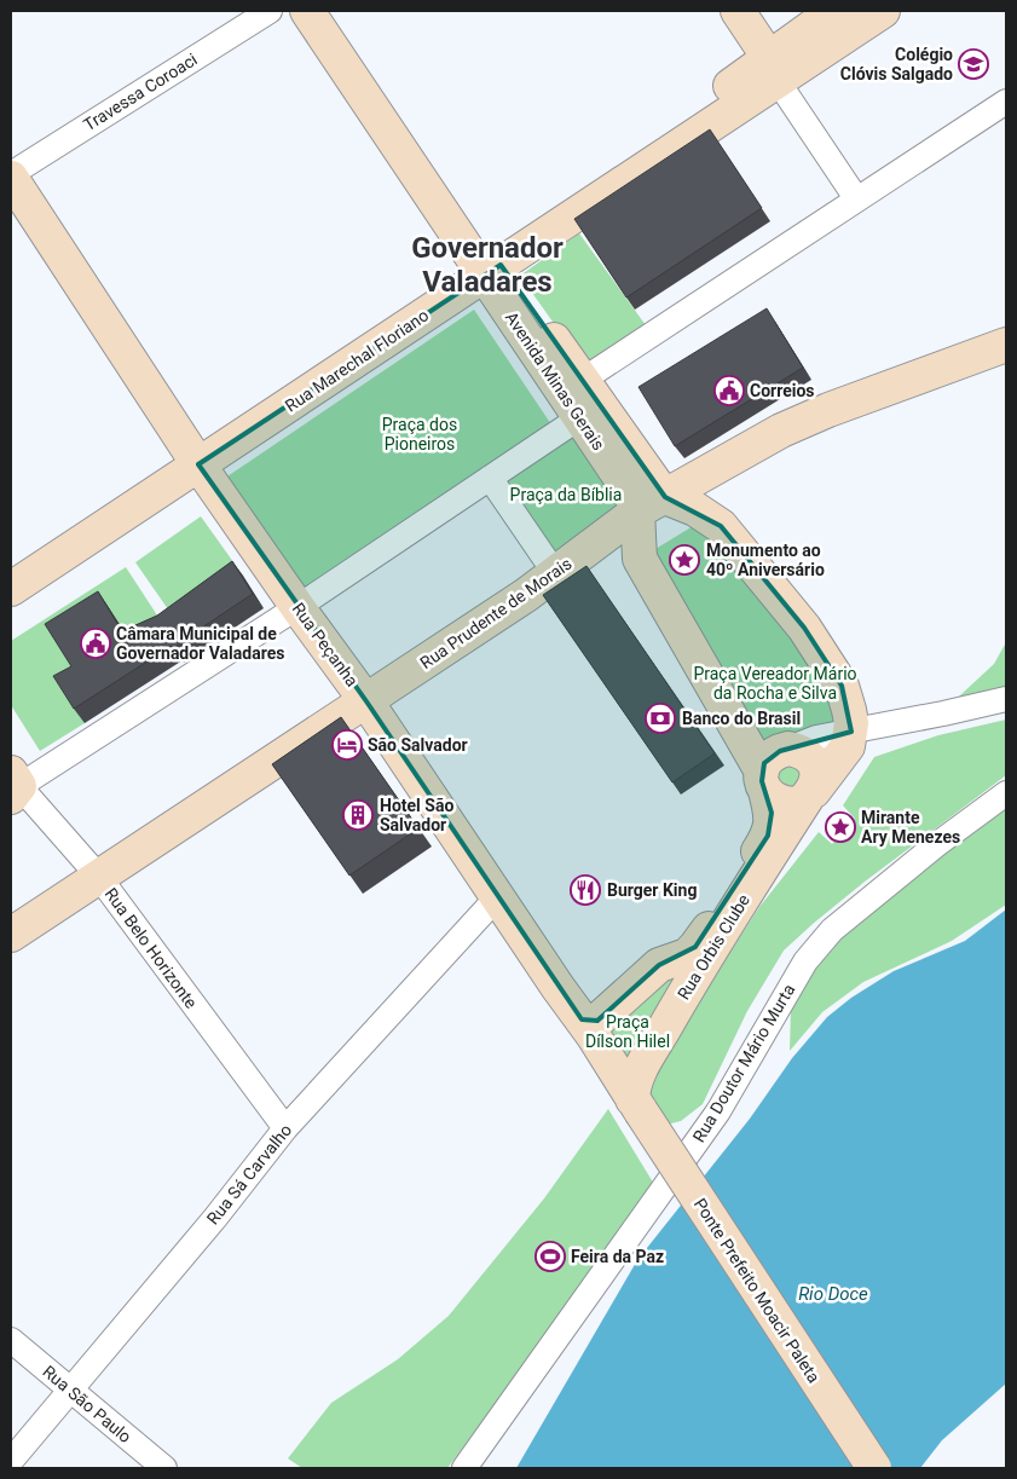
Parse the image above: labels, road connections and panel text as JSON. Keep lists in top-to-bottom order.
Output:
{
  "streets": {
    "street": [
      "Travessa Coroaci",
      "Rua Marechal Floriano",
      "Avenida Minas Gerais",
      "Rua Prudente de Morais",
      "Rua Peçanha",
      "Rua Orbis Clube",
      "Rua Belo Horizonte",
      "Rua Doutor Mário Murta",
      "Rua Sá Carvalho",
      "Ponte Prefeito Moacir Paleta",
      "Rua São Paulo"
    ]
  },
  "crossings": [
    ["Travessa Coroaci", "Rua Peçanha"],
    ["Rua Marechal Floriano", "Avenida Minas Gerais"],
    ["Rua Marechal Floriano", "Rua Peçanha"],
    ["Avenida Minas Gerais", "Rua Prudente de Morais"],
    ["Rua Prudente de Morais", "Rua Peçanha"],
    ["Rua Prudente de Morais", "Rua Belo Horizonte"],
    ["Rua Peçanha", "Rua Orbis Clube"],
    ["Rua Peçanha", "Rua Sá Carvalho"],
    ["Rua Peçanha", "Ponte Prefeito Moacir Paleta"],
    ["Rua Orbis Clube", "Ponte Prefeito Moacir Paleta"],
    ["Rua Belo Horizonte", "Rua Sá Carvalho"],
    ["Rua Sá Carvalho", "Rua São Paulo"]
  ],
  "districts": ["Governador Valadares"],
  "water": ["Rio Doce"],
  "parks": [
    "Praça dos Pioneiros",
    "Praça da Bíblia",
    "Praça Vereador Mário da Rocha e Silva",
    "Praça Dílson Hilel"
  ],
  "places": {
    "school or university": ["Colégio Clóvis Salgado"],
    "public building": ["Correios", "Câmara Municipal de Governador Valadares"],
    "place": ["Monumento ao 40º Aniversário", "Mirante Ary Menezes"],
    "bank": ["Banco do Brasil"],
    "hotel": ["São Salvador"],
    "building": ["Hotel São Salvador"],
    "restaurant": ["Burger King"],
    "sports": ["Feira da Paz"]
  }
}
